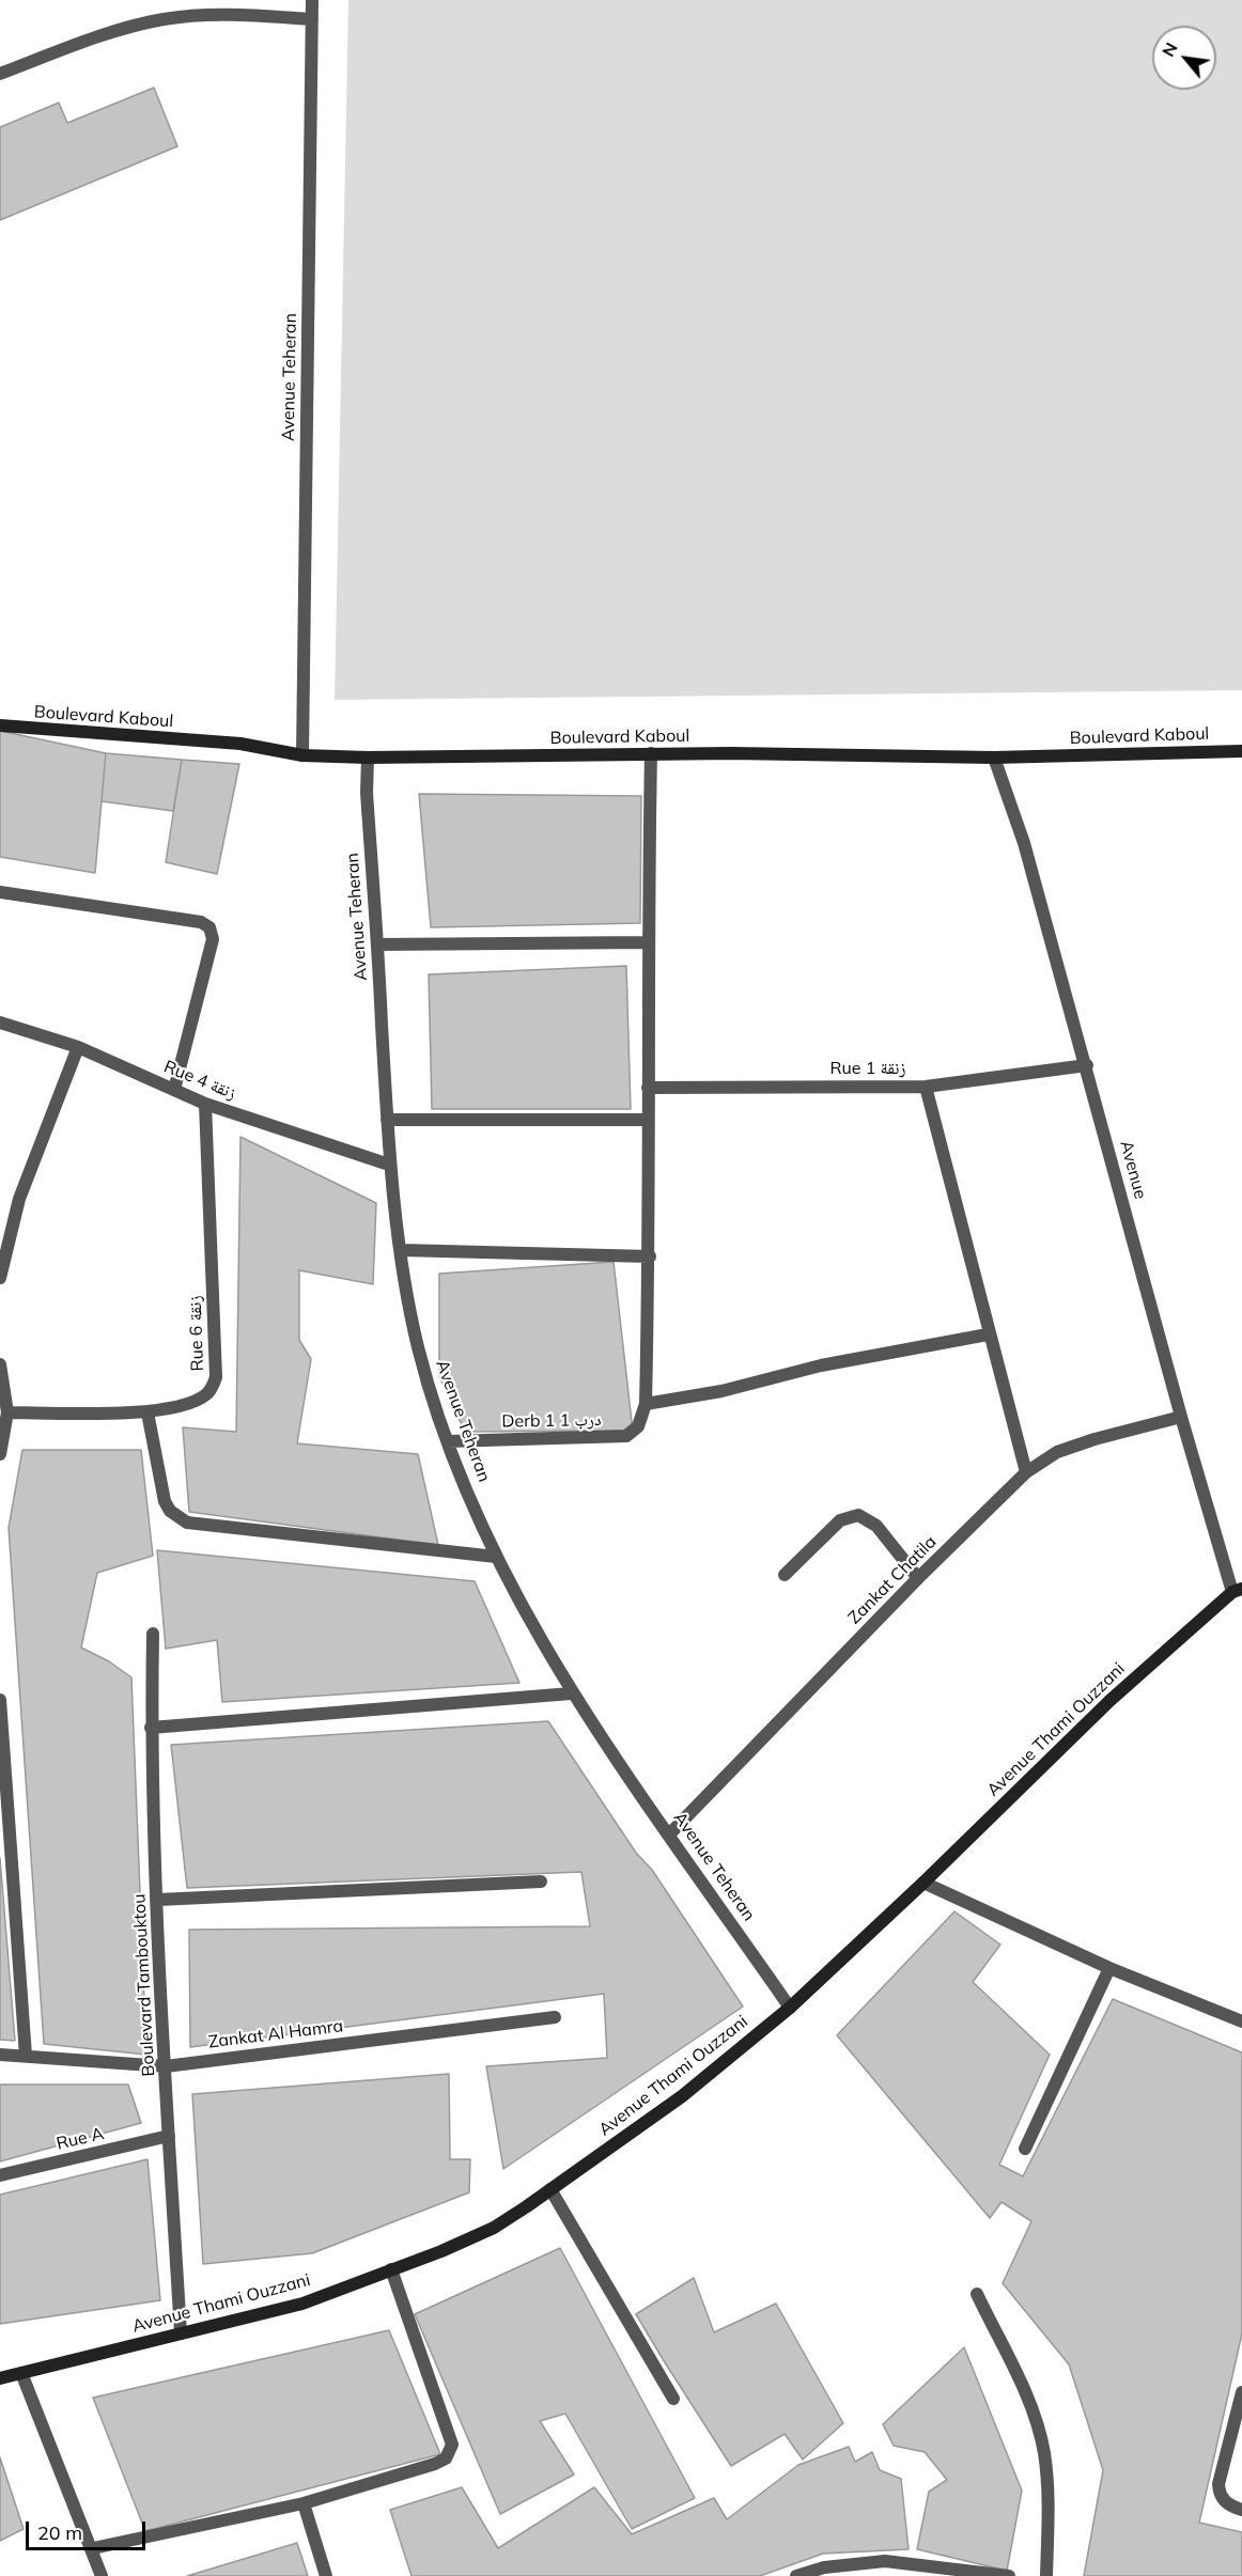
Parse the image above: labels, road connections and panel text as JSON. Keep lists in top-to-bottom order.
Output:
{
  "streets": {
    "street": [
      "Avenue Teheran",
      "Boulevard Kaboul",
      "Rue 1 زنقة",
      "Rue 4 زنقة",
      "Avenue",
      "Rue 6 زنقة",
      "Derb 1 درب 1",
      "Zankat Chatila",
      "Avenue Thami Ouzzani",
      "Boulevard Tambouktou",
      "Zankat Al Hamra",
      "Rue A"
    ]
  },
  "crossings": [
    ["Avenue Teheran", "Boulevard Kaboul"],
    ["Avenue Teheran", "Rue 4 زنقة"],
    ["Avenue Teheran", "Derb 1 درب 1"],
    ["Avenue Teheran", "Zankat Chatila"],
    ["Avenue Teheran", "Avenue Thami Ouzzani"],
    ["Boulevard Kaboul", "Avenue"],
    ["Rue 1 زنقة", "Avenue"],
    ["Rue 4 زنقة", "Rue 6 زنقة"],
    ["Avenue", "Zankat Chatila"],
    ["Avenue", "Avenue Thami Ouzzani"],
    ["Avenue Thami Ouzzani", "Boulevard Tambouktou"],
    ["Boulevard Tambouktou", "Zankat Al Hamra"],
    ["Boulevard Tambouktou", "Rue A"]
  ],
  "scale_bar": "20 m",
  "north": "top left"
}
